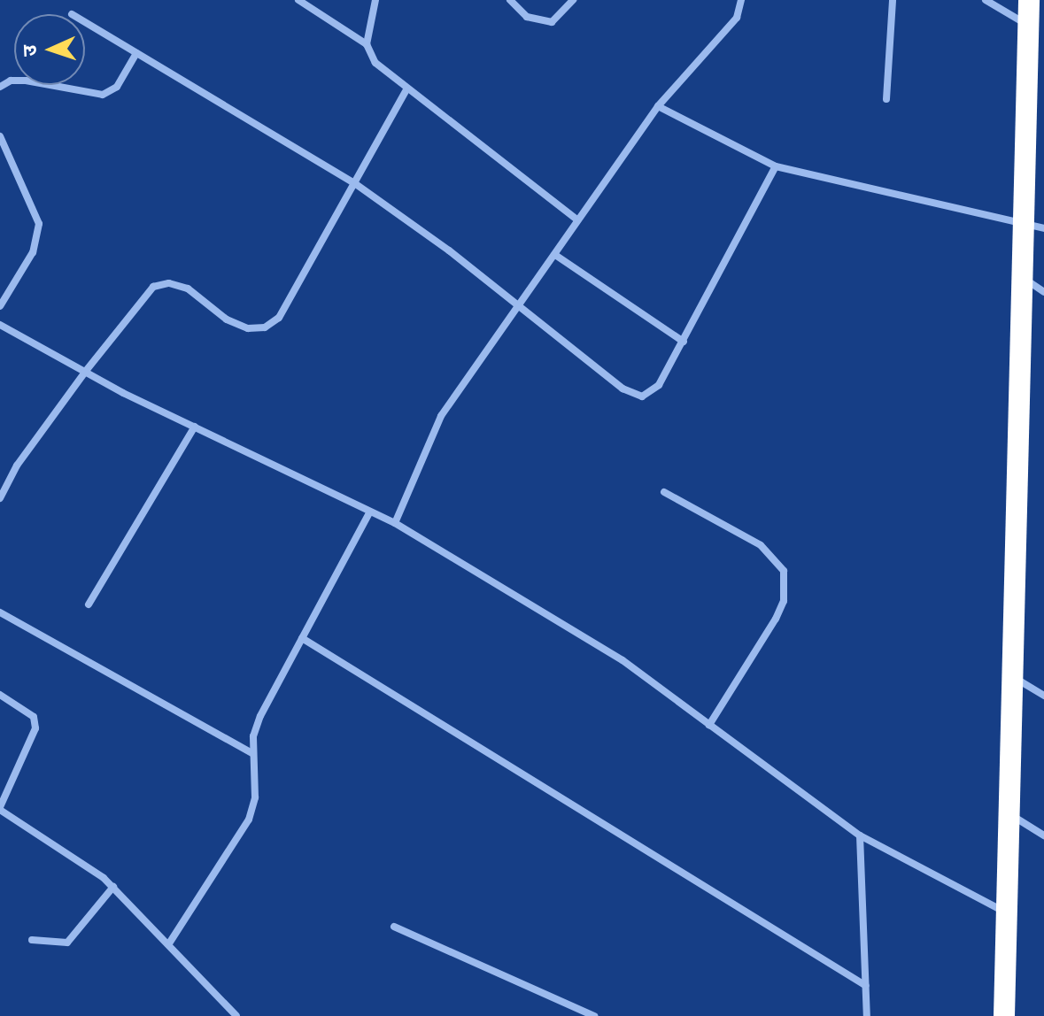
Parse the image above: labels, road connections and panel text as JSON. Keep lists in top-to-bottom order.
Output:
{
  "north": "left"
}
